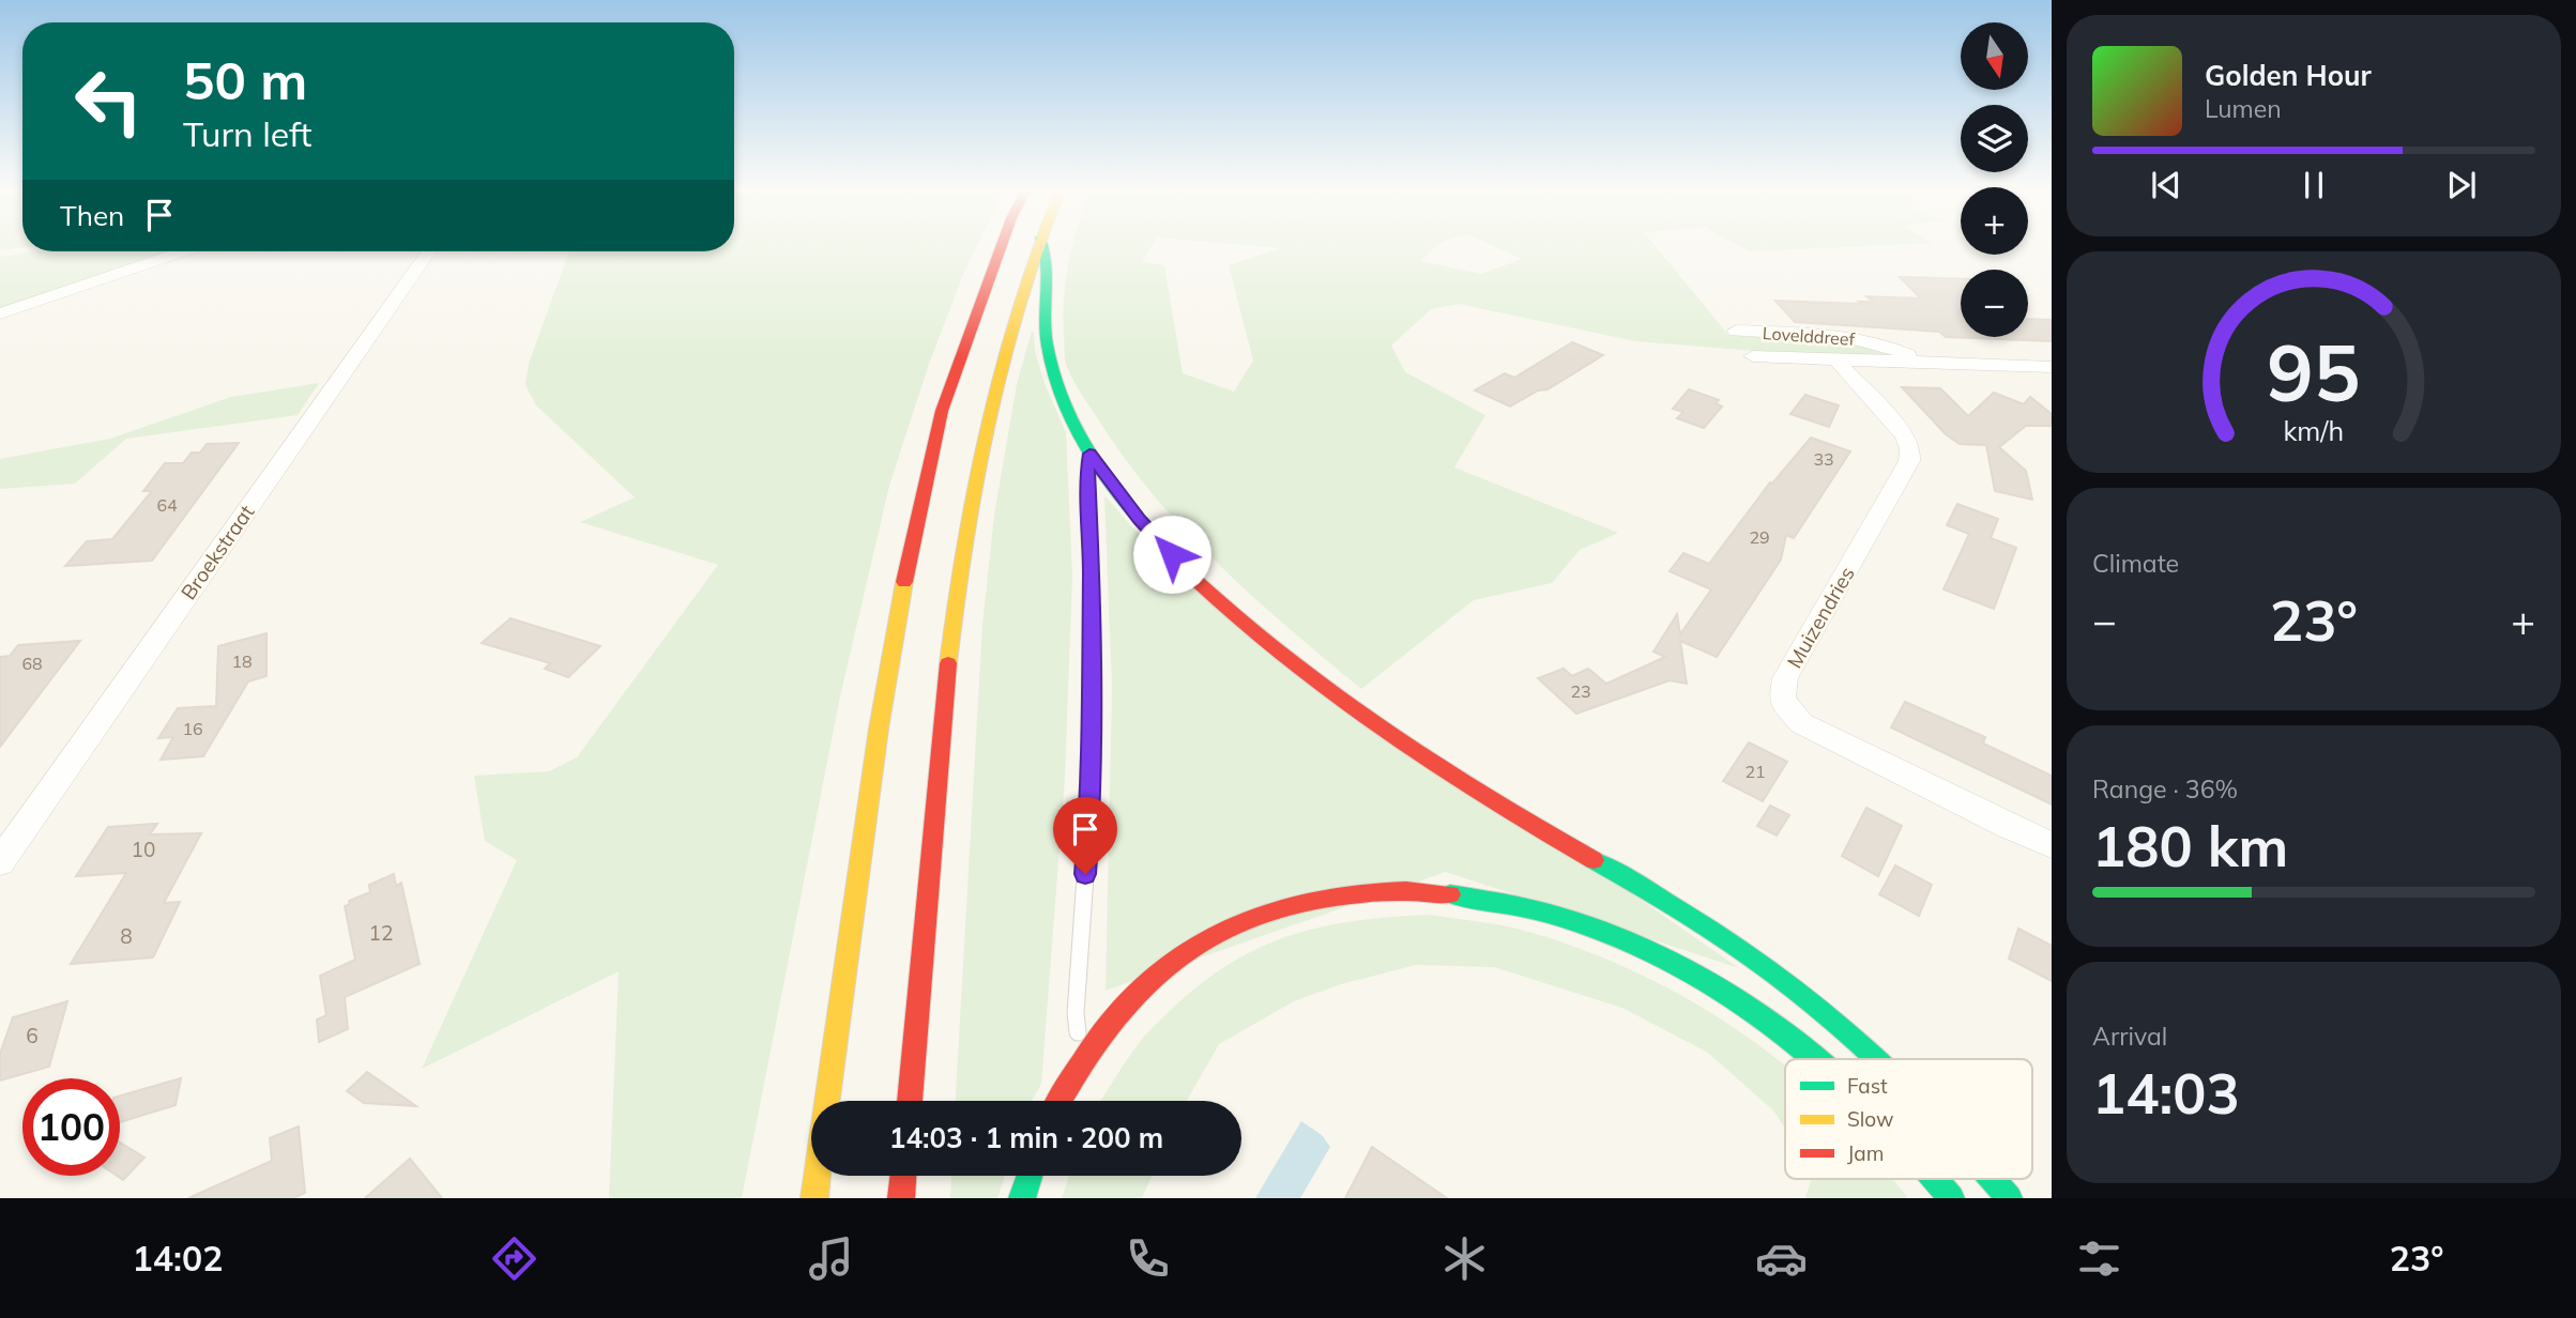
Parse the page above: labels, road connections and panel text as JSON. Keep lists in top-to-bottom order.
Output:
{
  "streets": {
    "street": ["Lovelddreef", "Broekstraat", "Muizendries"]
  },
  "crossings": [
    ["Lovelddreef", "Muizendries"]
  ],
  "house_numbers": [
    "33",
    "64",
    "29",
    "18",
    "68",
    "23",
    "16",
    "21",
    "10",
    "12",
    "8",
    "6"
  ],
  "legend": ["Fast", "Slow", "Jam"],
  "north": "bottom",
  "page": {
    "map_buttons": ["+", "−"],
    "turn": ["50 m", "Turn left"],
    "song": ["Golden Hour", "Lumen"],
    "then": "Then",
    "tile": [
      "Climate",
      ["Range · 36%", "180 km"],
      ["Arrival", "14:03"]
    ],
    "heat": ["−", "23°", "+"],
    "limit": "100",
    "trip": "14:03 · 1 min · 200 m",
    "tabs": ["14:02", "23°"],
    "gauge": ["95", "km/h"]
  }
}
